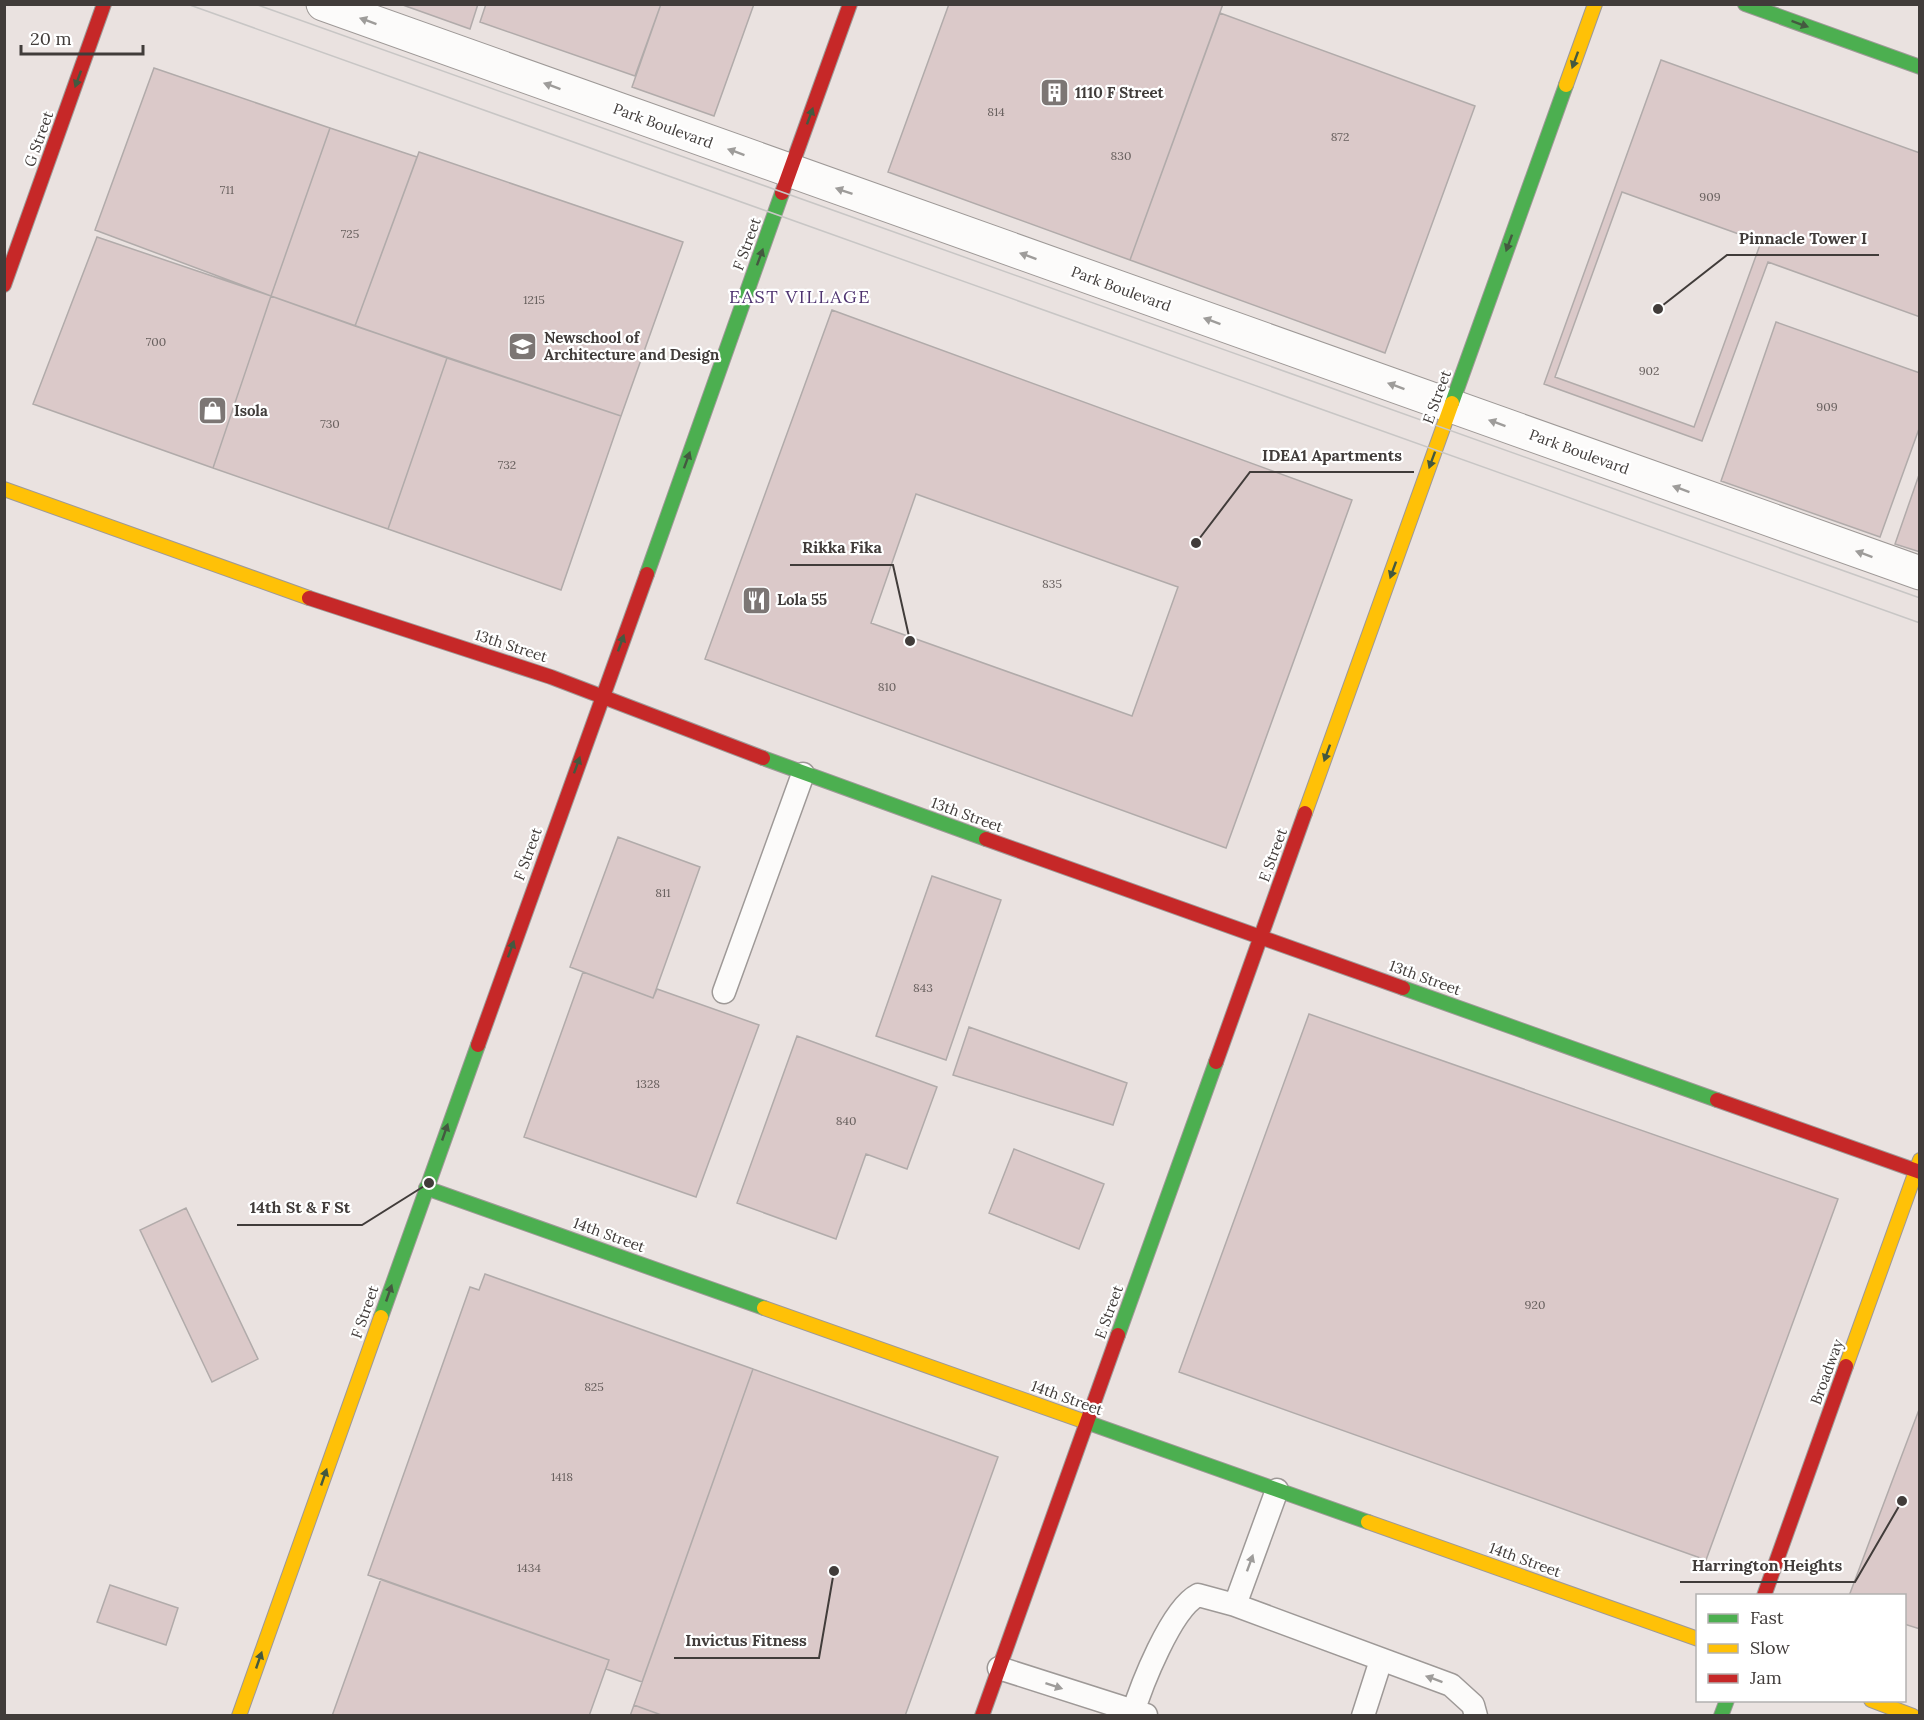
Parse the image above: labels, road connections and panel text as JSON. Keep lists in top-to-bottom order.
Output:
{
  "streets": {
    "street": [
      "Park Boulevard",
      "G Street",
      "F Street",
      "E Street",
      "13th Street",
      "14th Street",
      "Broadway"
    ]
  },
  "crossings": [
    ["Park Boulevard", "F Street"],
    ["Park Boulevard", "E Street"],
    ["F Street", "13th Street"],
    ["F Street", "14th Street"],
    ["E Street", "13th Street"],
    ["E Street", "14th Street"],
    ["13th Street", "Broadway"]
  ],
  "one_way": [
    "Park Boulevard",
    "G Street",
    "F Street",
    "E Street"
  ],
  "districts": ["EAST VILLAGE"],
  "places": {
    "building": ["1110 F Street"],
    "other": [
      "Pinnacle Tower I",
      "IDEA1 Apartments",
      "Rikka Fika",
      "14th St & F St",
      "Harrington Heights",
      "Invictus Fitness"
    ],
    "school or university": ["Newschool of Architecture and Design"],
    "shop": ["Isola"],
    "restaurant": ["Lola 55"]
  },
  "house_numbers": [
    "814",
    "872",
    "830",
    "711",
    "909",
    "725",
    "1215",
    "700",
    "902",
    "909",
    "730",
    "732",
    "835",
    "810",
    "811",
    "843",
    "1328",
    "840",
    "920",
    "825",
    "1418",
    "1434"
  ],
  "legend": ["Fast", "Slow", "Jam"],
  "scale_bar": "20 m"
}
